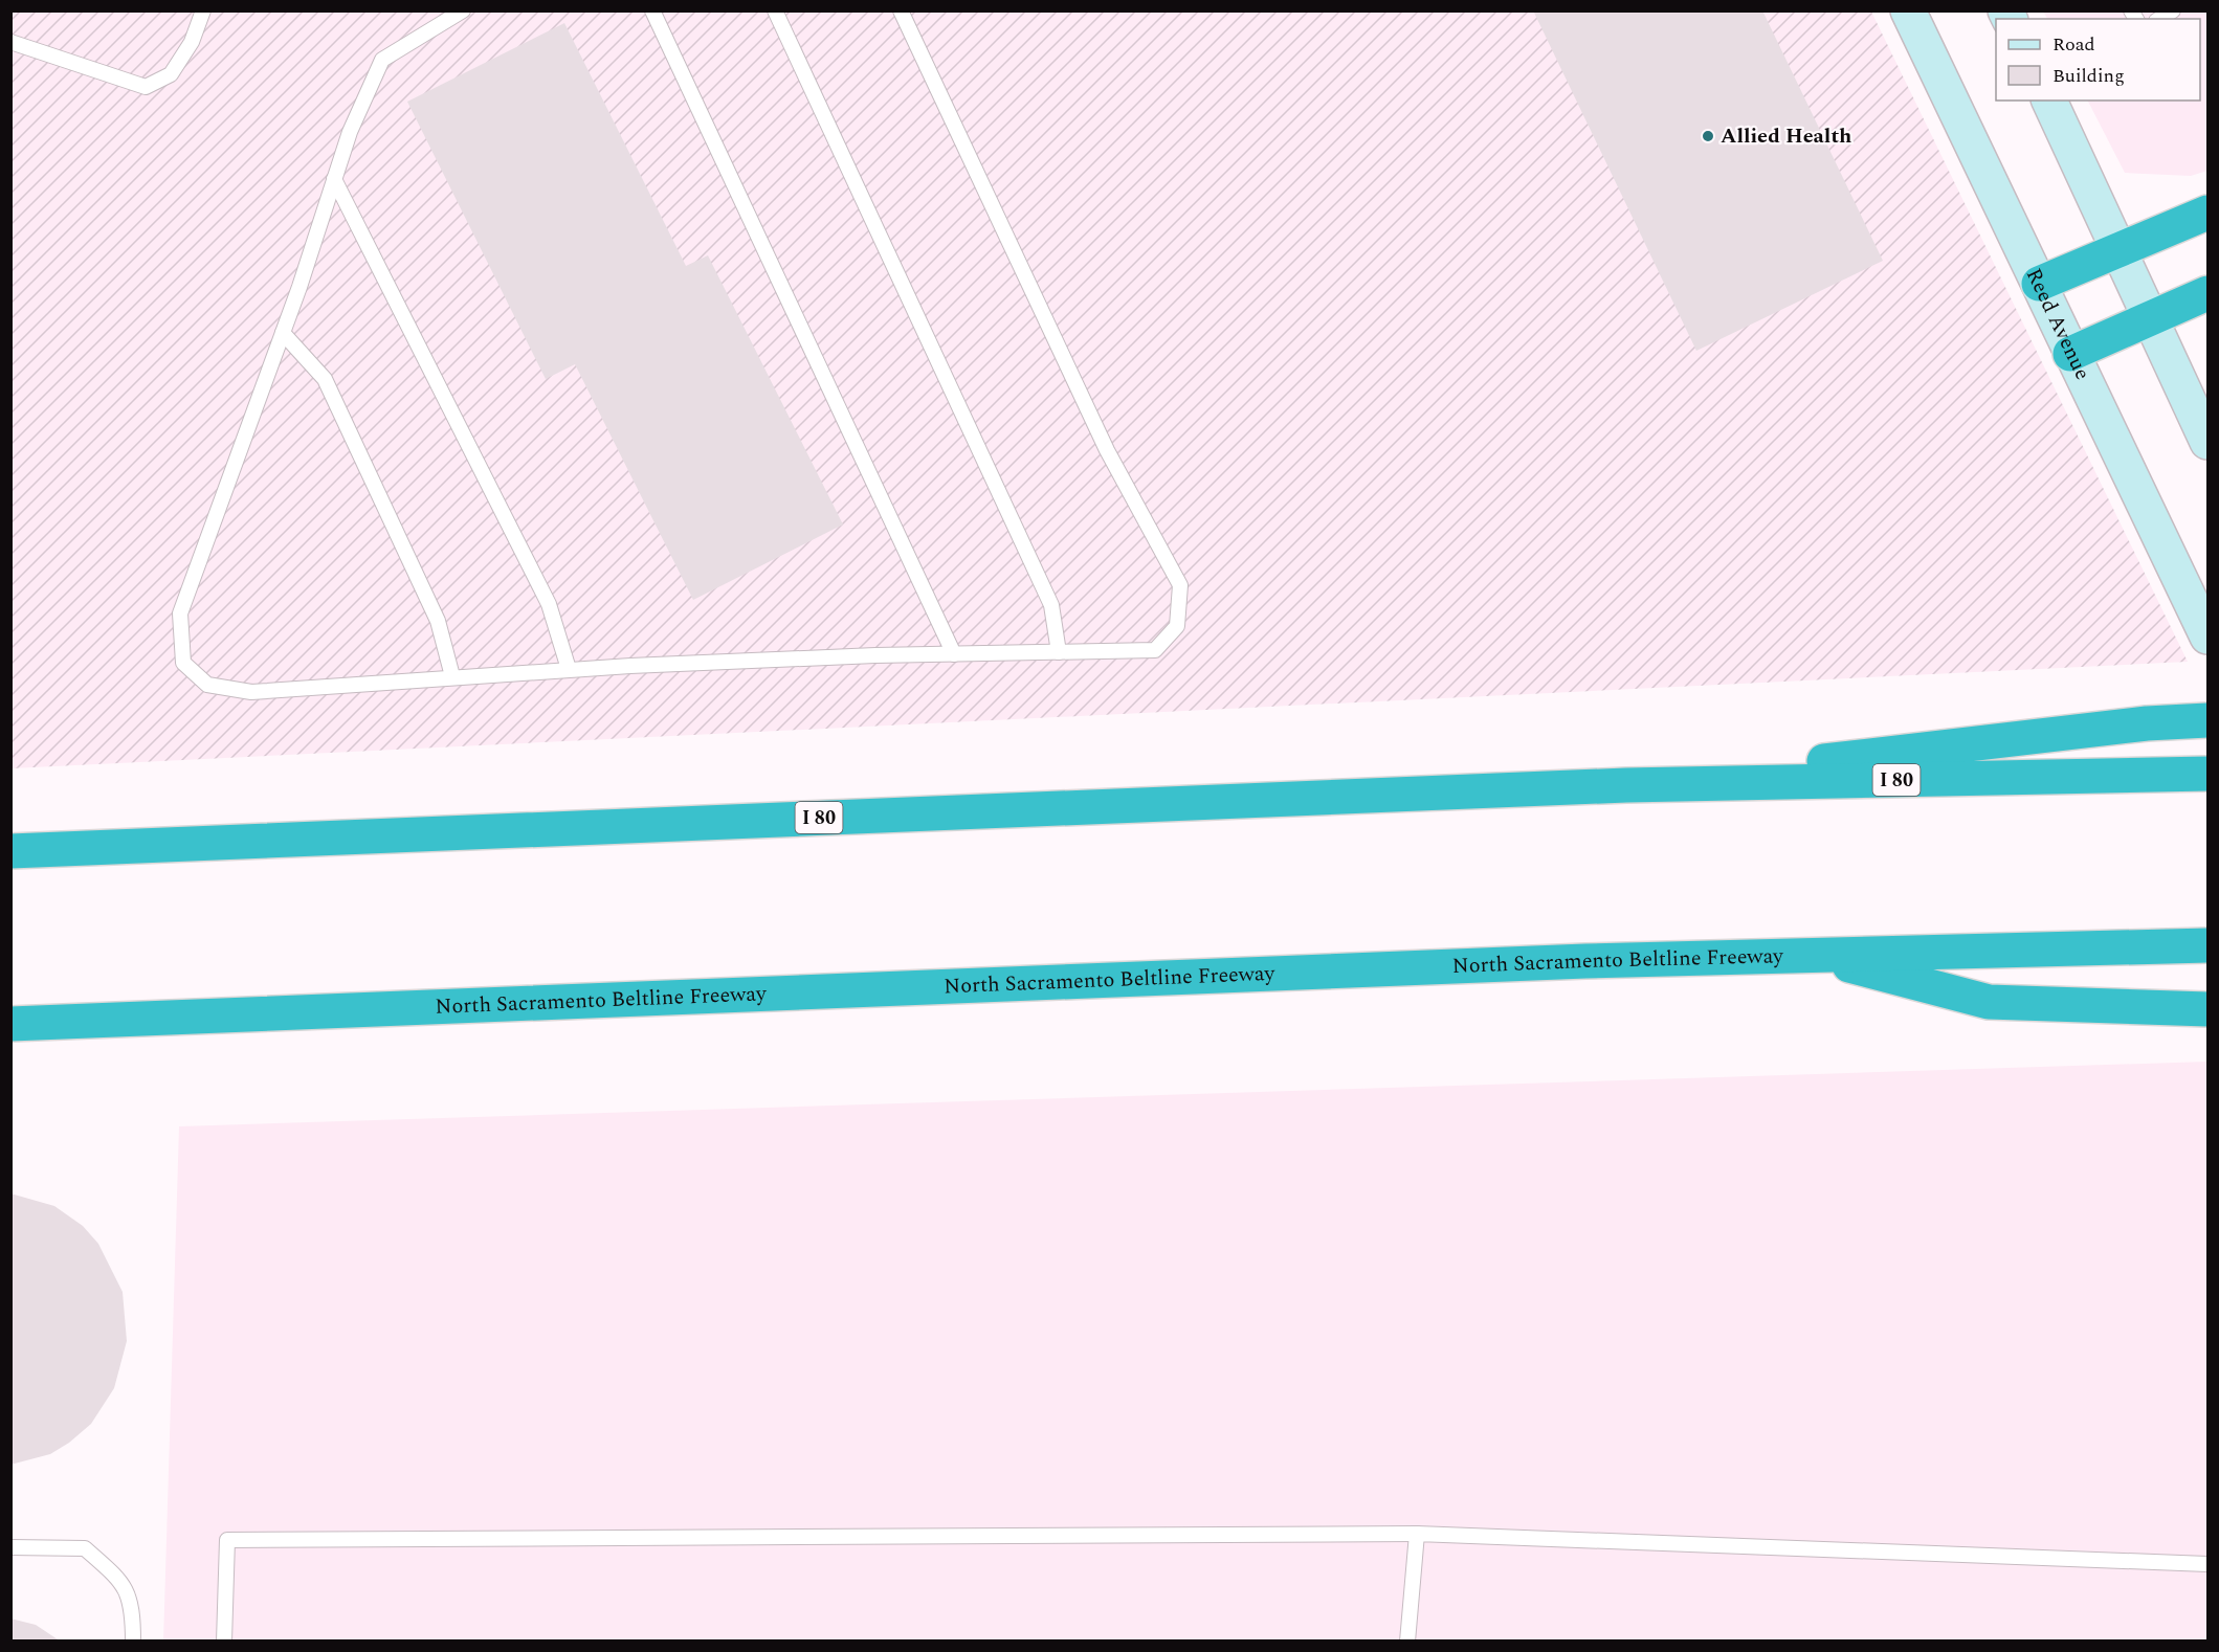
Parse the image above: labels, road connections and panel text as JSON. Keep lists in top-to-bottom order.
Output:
{
  "streets": {
    "highway": ["I 80", "North Sacramento Beltline Freeway"],
    "main road": ["Reed Avenue"]
  },
  "places": ["Allied Health"],
  "legend": ["Road", "Building"]
}
